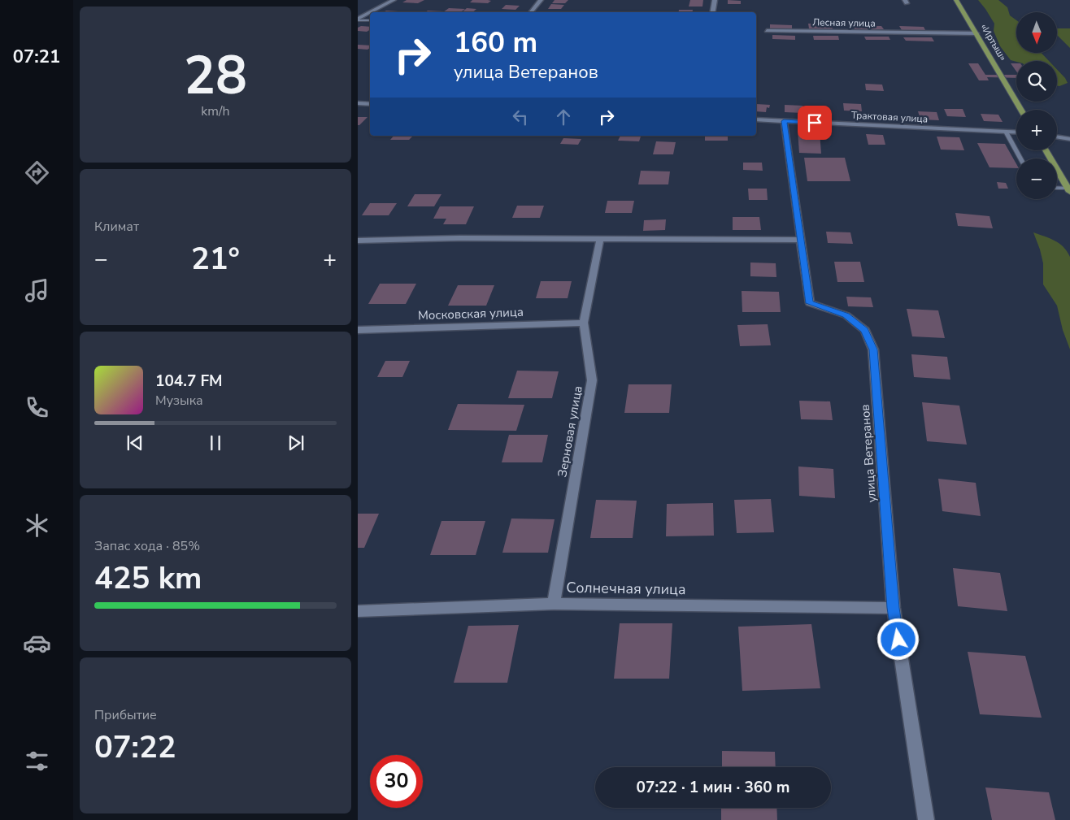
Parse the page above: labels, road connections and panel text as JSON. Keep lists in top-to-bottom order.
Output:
{
  "streets": {
    "highway": ["«Иртыш»"],
    "street": [
      "Лесная улица",
      "Трактовая улица",
      "Московская улица",
      "Зерновая улица",
      "улица Ветеранов",
      "Солнечная улица"
    ]
  },
  "crossings": [
    ["Лесная улица", "«Иртыш»"],
    ["Трактовая улица", "улица Ветеранов"],
    ["Московская улица", "Зерновая улица"],
    ["Зерновая улица", "Солнечная улица"],
    ["улица Ветеранов", "Солнечная улица"]
  ],
  "north": "bottom",
  "page": {
    "tabs": "07:21",
    "tile": [
      ["28", "km/h"],
      "Климат",
      ["Запас хода · 85%", "425 km"],
      ["Прибытие", "07:22"]
    ],
    "map_buttons": ["+", "−"],
    "turn": ["160 m", "улица Ветеранов"],
    "heat": ["−", "21°", "+"],
    "song": ["104.7 FM", "Музыка"],
    "limit": "30",
    "trip": "07:22 · 1 мин · 360 m"
  }
}
